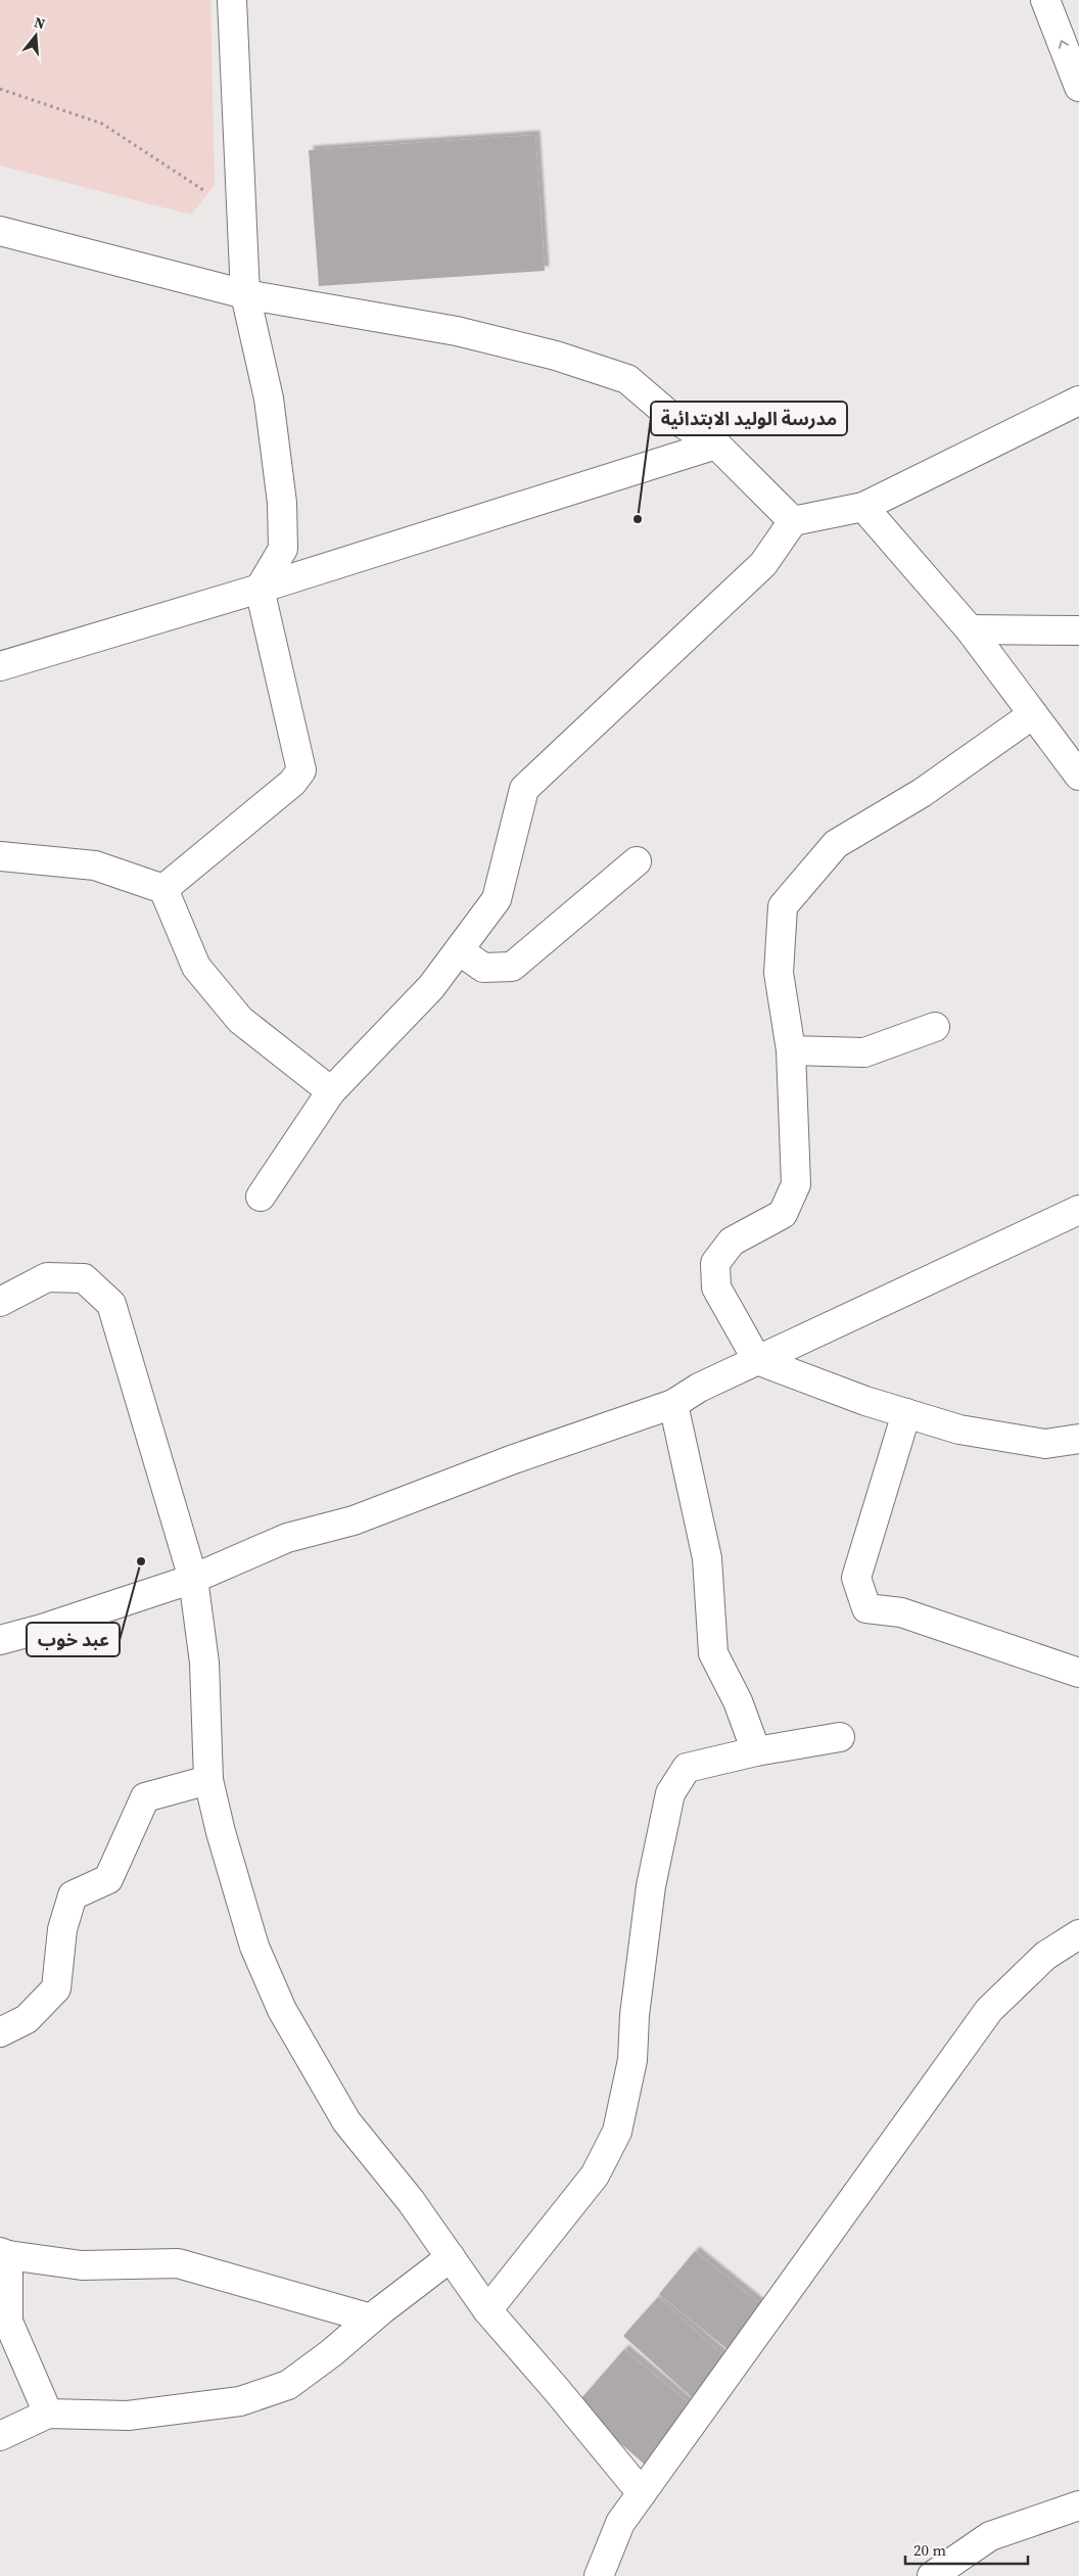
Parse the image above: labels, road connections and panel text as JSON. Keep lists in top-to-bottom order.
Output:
{
  "places": ["مدرسة الوليد الابتدائية", "عبد خوب"],
  "scale_bar": "20 m",
  "north": "top"
}
